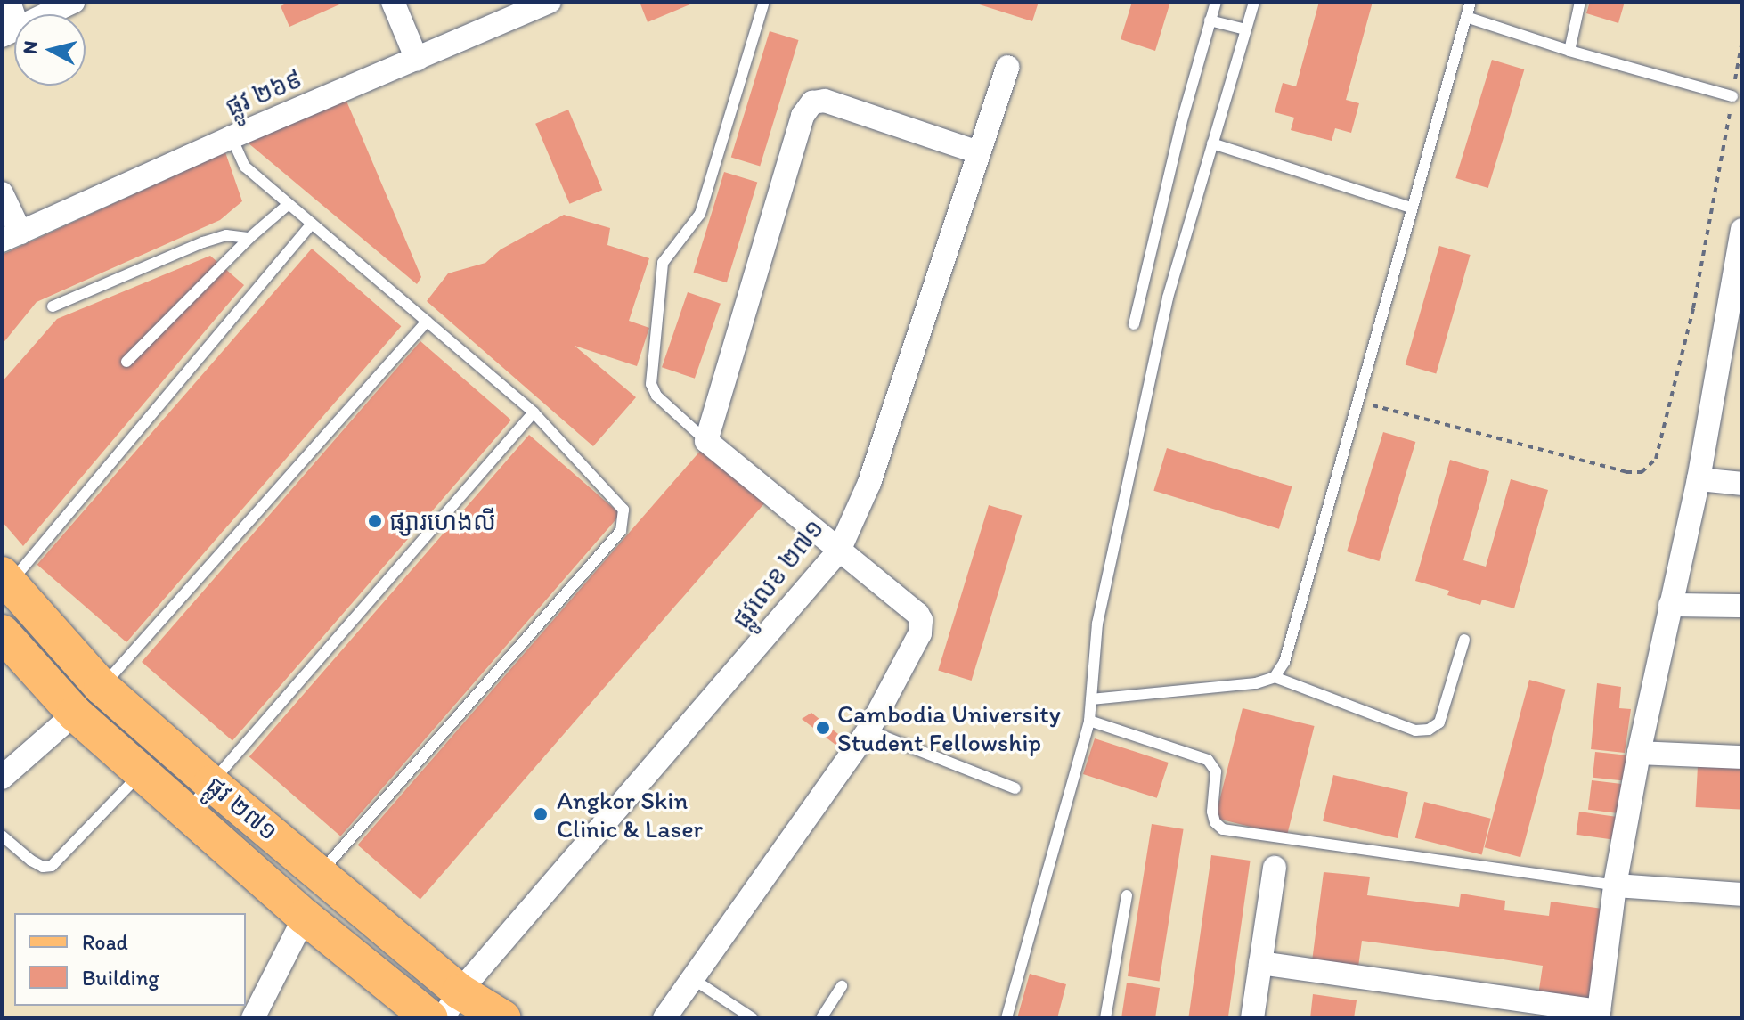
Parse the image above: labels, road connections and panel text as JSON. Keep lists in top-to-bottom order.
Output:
{
  "streets": {
    "main road": ["ផ្លូវ ២៧១"],
    "street": ["ផ្លូវ ២៦៩", "ផ្លូវលេខ ២៧១"]
  },
  "crossings": [
    ["ផ្លូវលេខ ២៧១", "ផ្លូវ ២៧១"]
  ],
  "places": ["ផ្សារហេងលី", "Cambodia University Student Fellowship", "Angkor Skin Clinic & Laser"],
  "legend": ["Road", "Building"],
  "north": "left"
}
